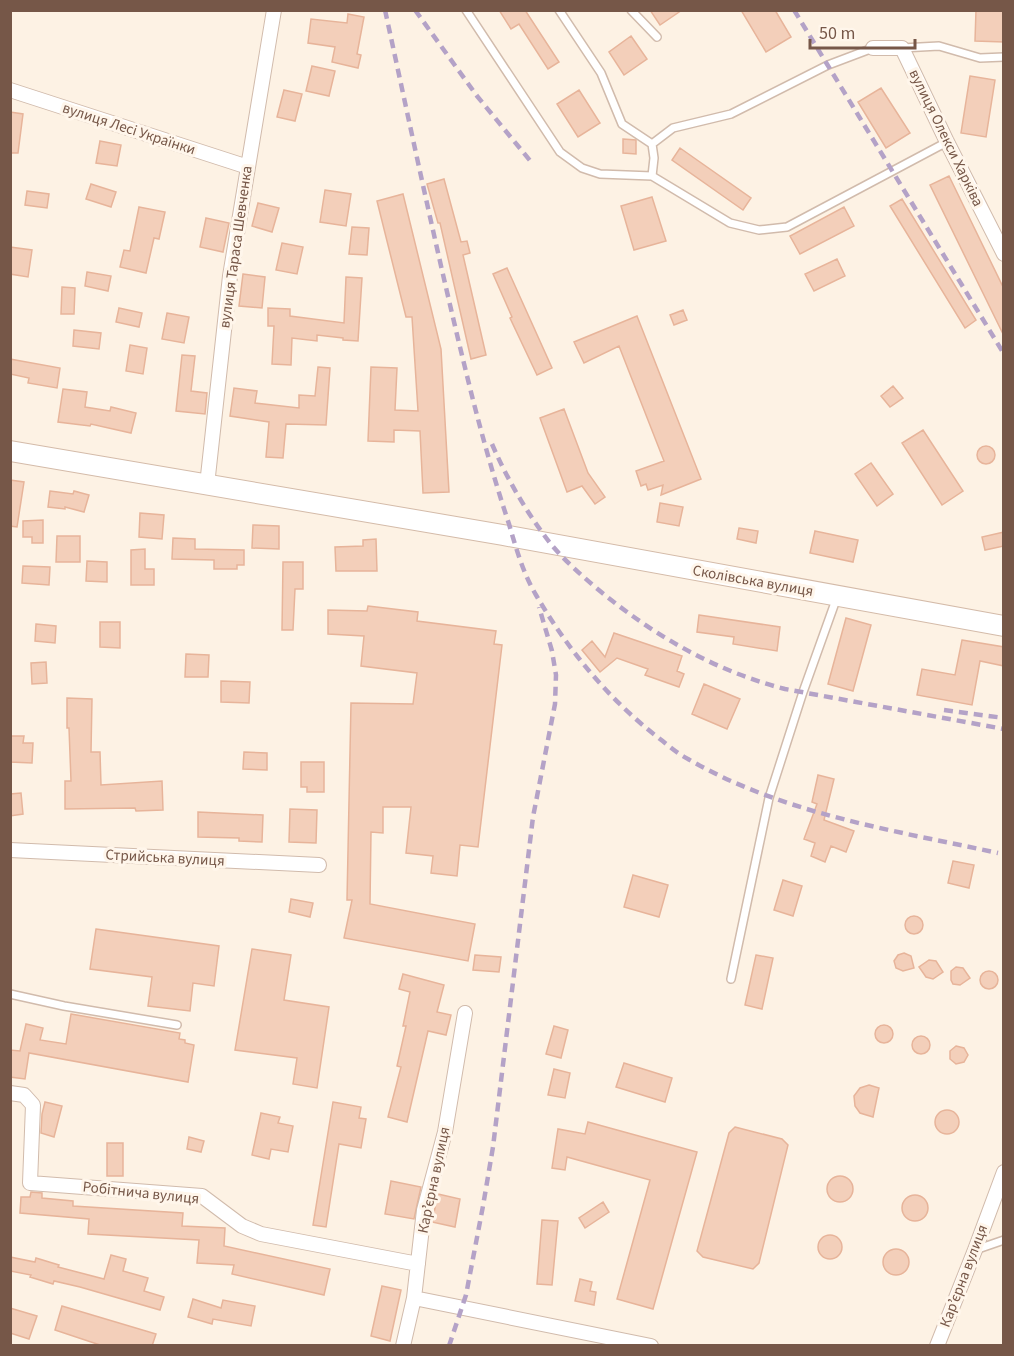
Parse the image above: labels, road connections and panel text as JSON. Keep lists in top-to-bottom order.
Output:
{
  "streets": {
    "street": [
      "вулиця Лесі Українки",
      "вулиця Олекси Харківа",
      "вулиця Тараса Шевченка",
      "Сколівська вулиця",
      "Стрийська вулиця",
      "Карʼєрна вулиця",
      "Робітнича вулиця"
    ]
  },
  "crossings": [
    ["вулиця Лесі Українки", "вулиця Тараса Шевченка"],
    ["вулиця Тараса Шевченка", "Сколівська вулиця"],
    ["Карʼєрна вулиця", "Робітнича вулиця"]
  ],
  "scale_bar": "50 m"
}
